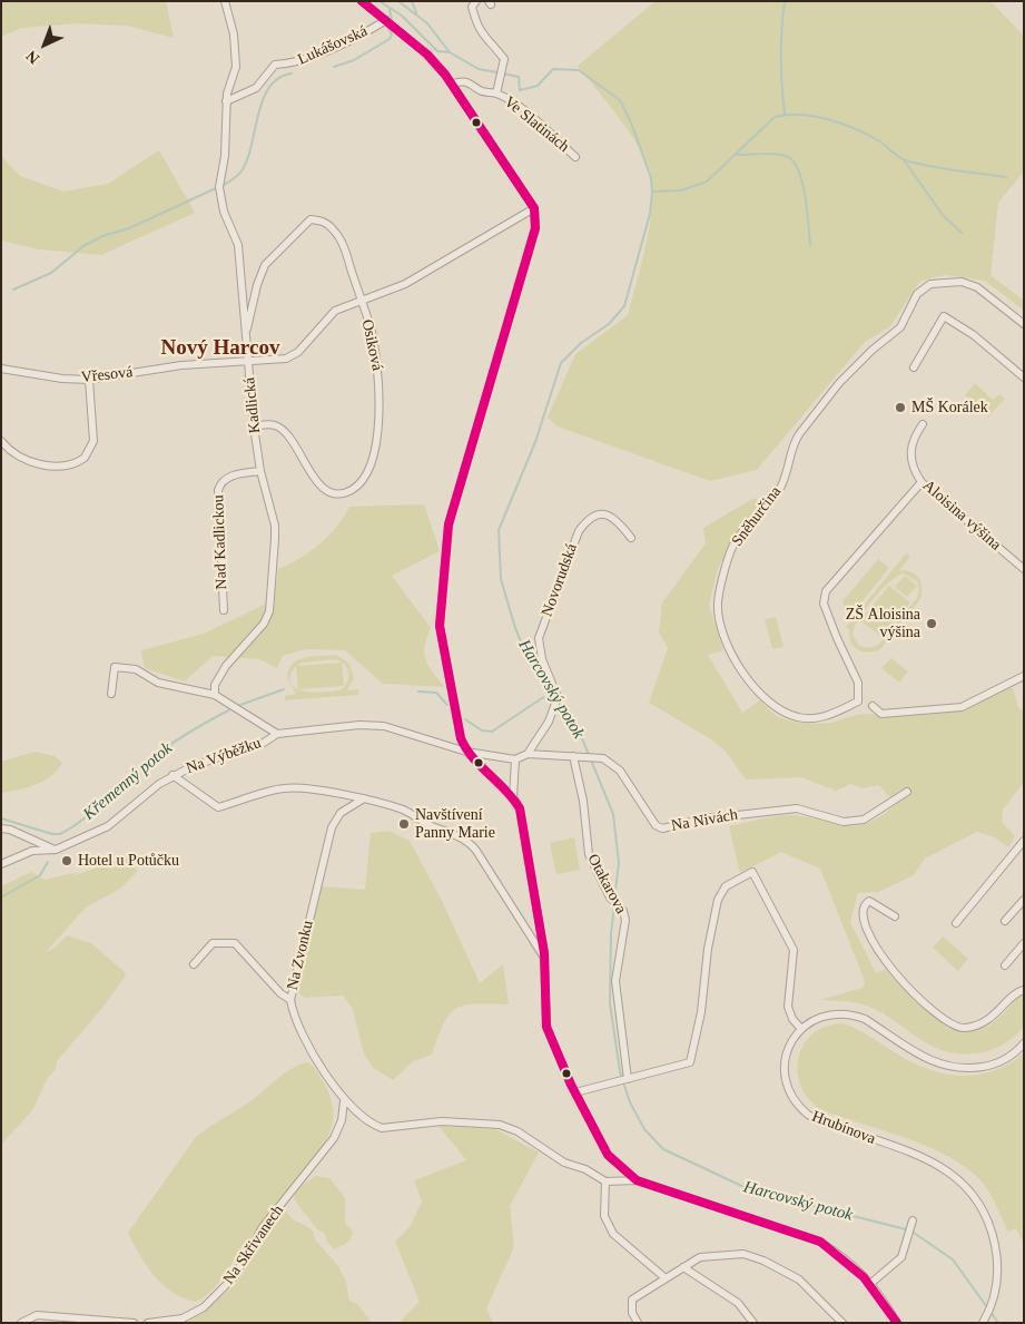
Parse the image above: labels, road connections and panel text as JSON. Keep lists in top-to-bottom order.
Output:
{
  "streets": {
    "street": [
      "Lukášovská",
      "Ve Slatinách",
      "Osiková",
      "Vřesová",
      "Kadlická",
      "Aloisina výšina",
      "Sněhurčina",
      "Nad Kadlickou",
      "Novorudská",
      "Na Výběžku",
      "Na Nivách",
      "Otakarova",
      "Na Zvonku",
      "Hrubínova",
      "Na Skřivanech"
    ]
  },
  "crossings": [
    ["Lukášovská", "Ve Slatinách"],
    ["Lukášovská", "Vřesová"],
    ["Lukášovská", "Kadlická"],
    ["Osiková", "Vřesová"],
    ["Osiková", "Kadlická"],
    ["Vřesová", "Kadlická"],
    ["Kadlická", "Nad Kadlickou"],
    ["Aloisina výšina", "Sněhurčina"],
    ["Novorudská", "Na Nivách"],
    ["Na Nivách", "Otakarova"]
  ],
  "districts": ["Nový Harcov"],
  "water": ["Harcovský potok", "Křemenný potok"],
  "places": [
    "MŠ Korálek",
    "ZŠ Aloisina výšina",
    "Navštívení Panny Marie",
    "Hotel u Potůčku"
  ],
  "north": "bottom left"
}
